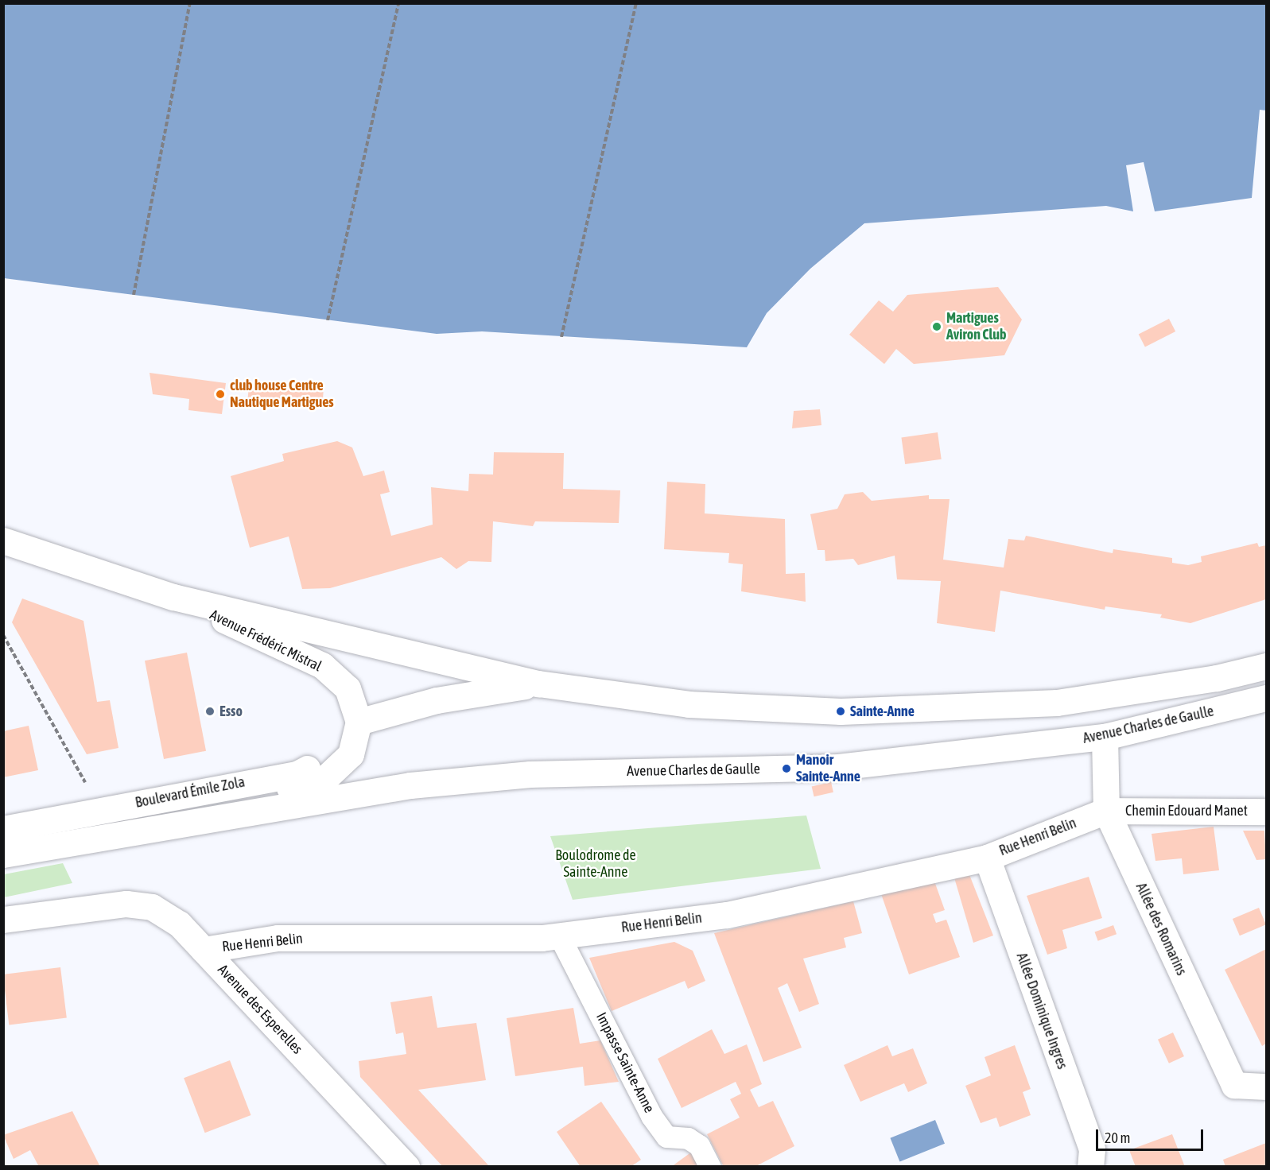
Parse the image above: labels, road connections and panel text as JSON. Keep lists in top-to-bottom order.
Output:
{
  "streets": {
    "main road": [
      "Avenue Frédéric Mistral",
      "Avenue Charles de Gaulle",
      "Boulevard Émile Zola",
      "Chemin Edouard Manet",
      "Rue Henri Belin",
      "Allée des Romarins",
      "Avenue des Esperelles",
      "Allée Dominique Ingres"
    ],
    "lane": ["Impasse Sainte-Anne"]
  },
  "crossings": [
    ["Avenue Frédéric Mistral", "Boulevard Émile Zola"],
    ["Avenue Charles de Gaulle", "Boulevard Émile Zola"],
    ["Avenue Charles de Gaulle", "Allée des Romarins"],
    ["Chemin Edouard Manet", "Rue Henri Belin"],
    ["Chemin Edouard Manet", "Allée des Romarins"],
    ["Rue Henri Belin", "Allée des Romarins"],
    ["Rue Henri Belin", "Avenue des Esperelles"],
    ["Rue Henri Belin", "Allée Dominique Ingres"],
    ["Rue Henri Belin", "Impasse Sainte-Anne"]
  ],
  "parks": ["Boulodrome de Sainte-Anne"],
  "places": [
    "Martigues Aviron Club",
    "club house Centre Nautique Martigues",
    "Esso",
    "Sainte-Anne",
    "Manoir Sainte-Anne"
  ],
  "scale_bar": "20 m"
}
